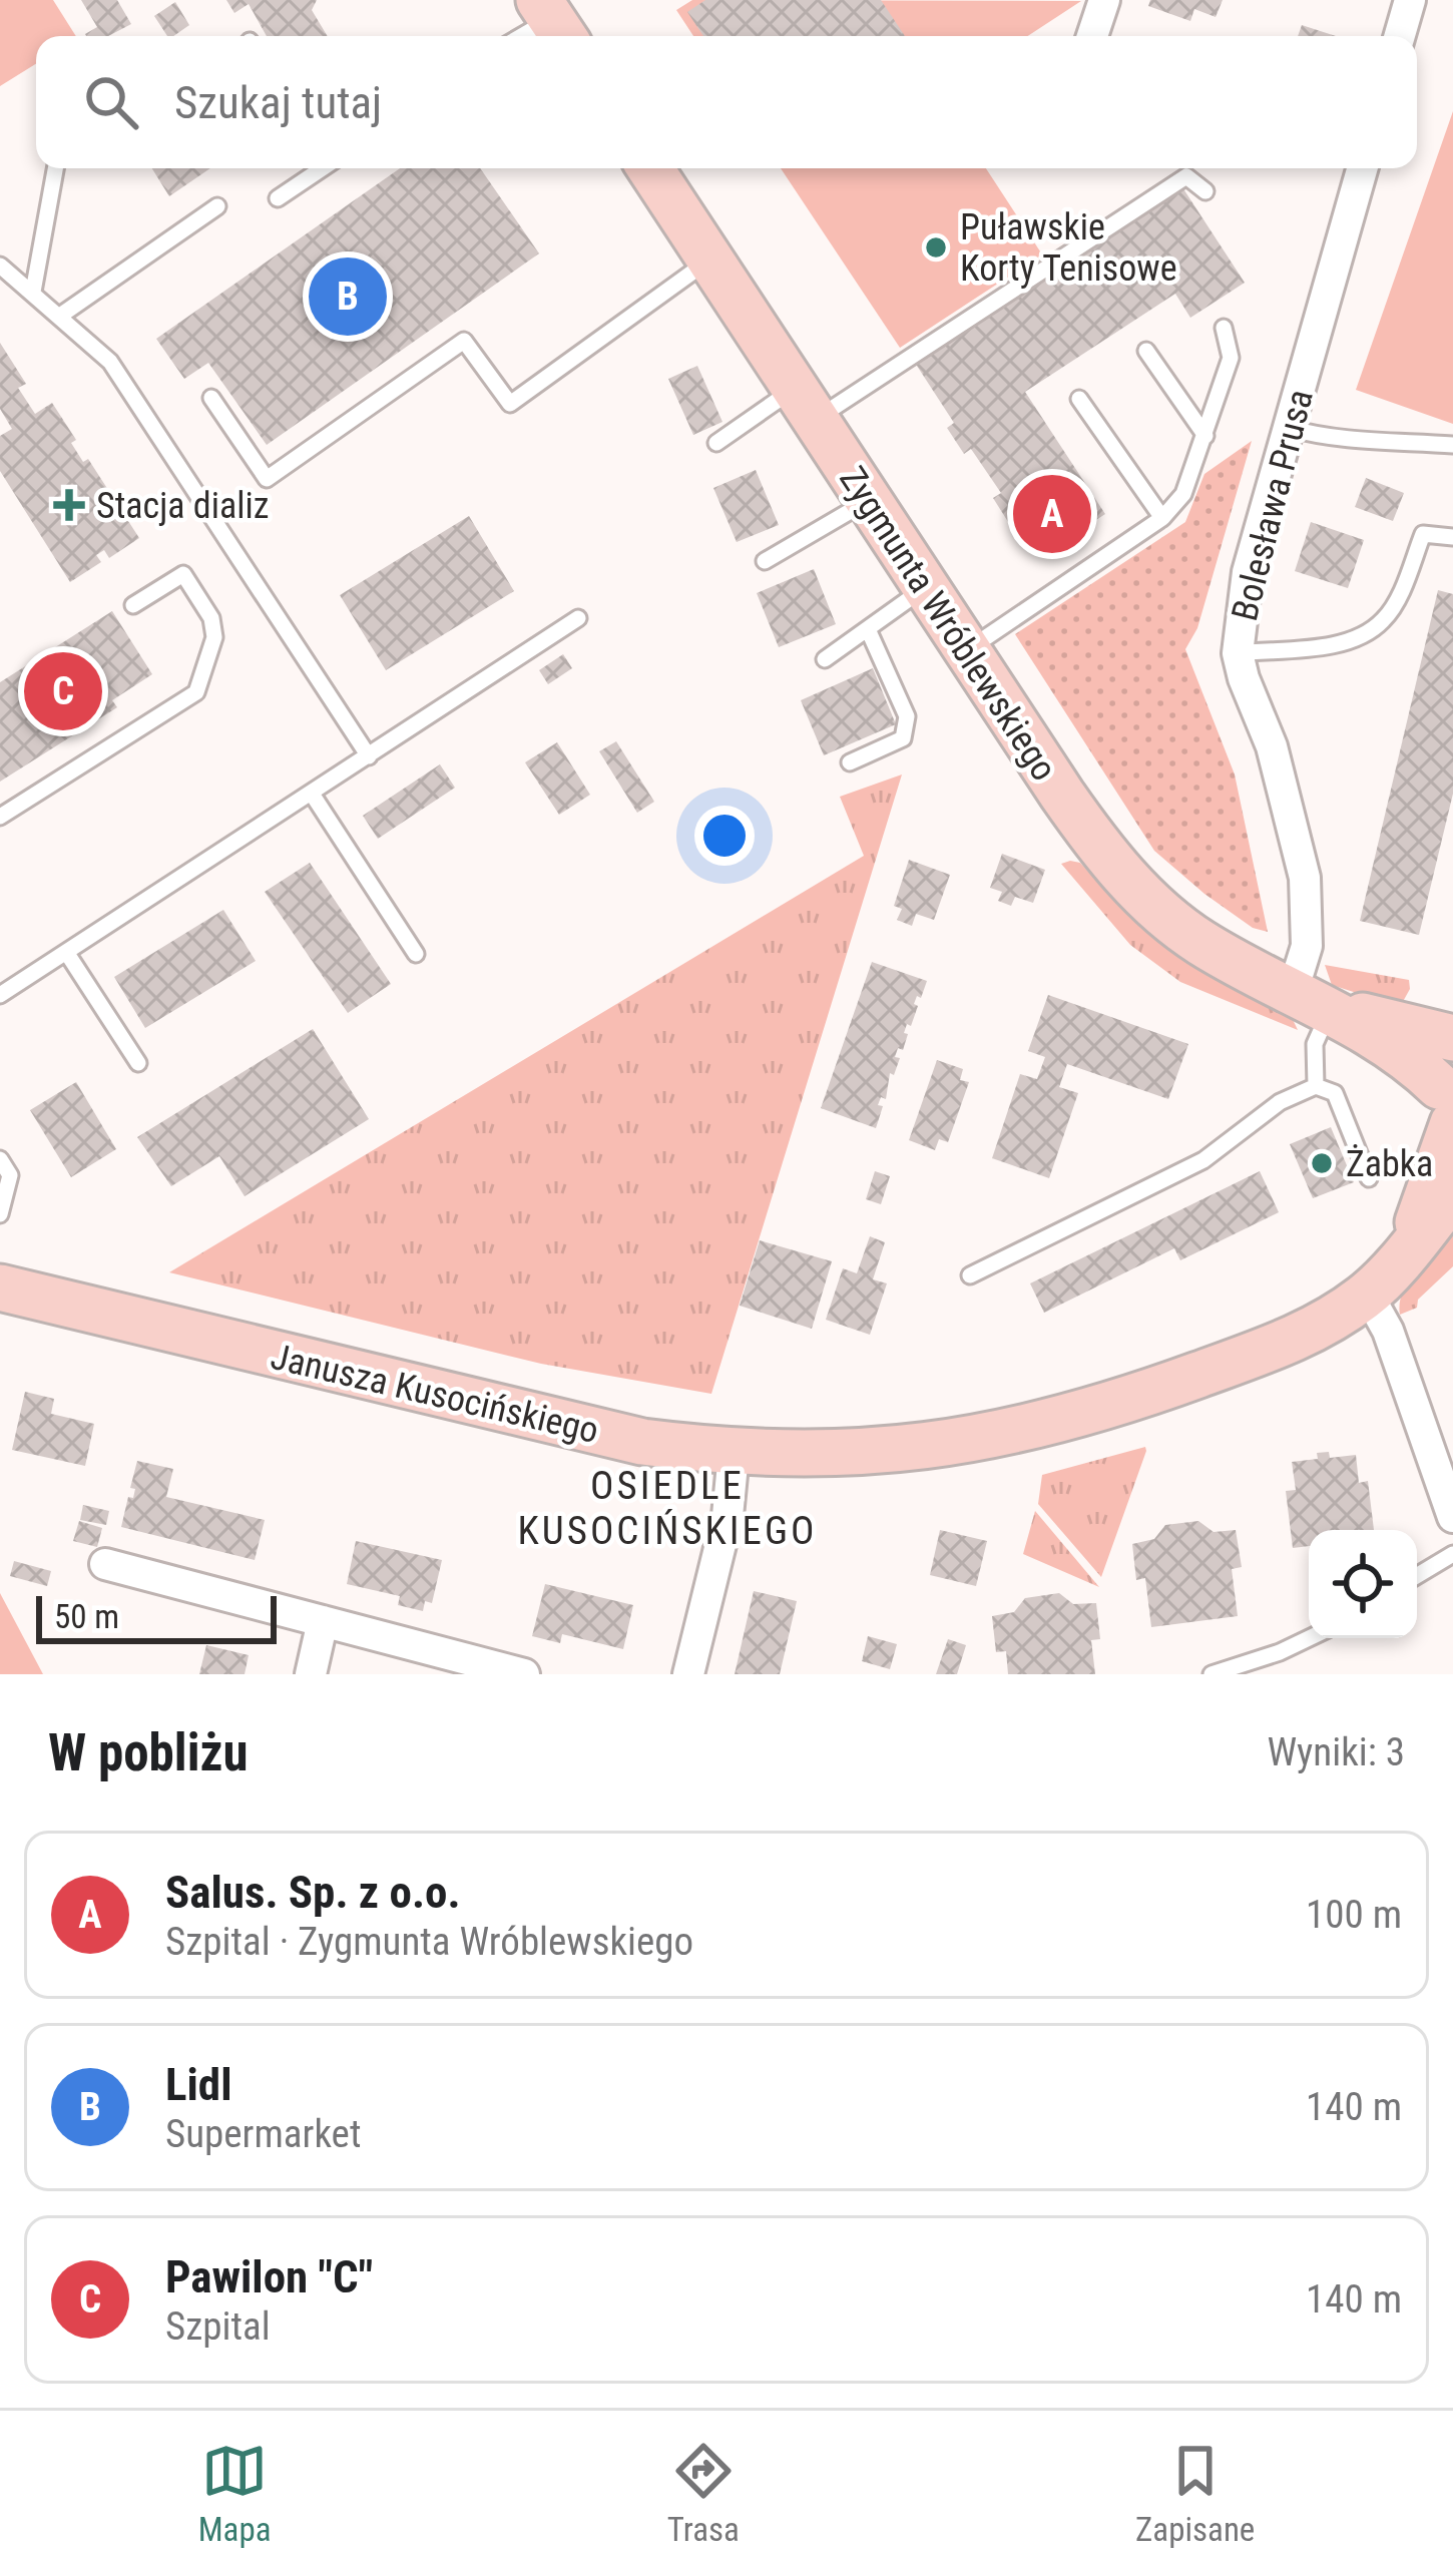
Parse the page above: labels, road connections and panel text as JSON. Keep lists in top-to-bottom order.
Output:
{
  "streets": {
    "street": ["Bolesława Prusa", "Zygmunta Wróblewskiego", "Janusza Kusocińskiego"]
  },
  "crossings": [
    ["Bolesława Prusa", "Zygmunta Wróblewskiego"],
    ["Zygmunta Wróblewskiego", "Janusza Kusocińskiego"]
  ],
  "districts": ["OSIEDLE KUSOCIŃSKIEGO"],
  "places": {
    "other": ["Puławskie Korty Tenisowe", "Żabka"],
    "health": ["Stacja dializ"]
  },
  "scale_bar": "50 m",
  "page": {
    "search": "Szukaj tutaj",
    "pins": ["B", "A", "C"],
    "scale": "50 m",
    "heading": ["W pobliżu", "Wyniki: 3"],
    "list": [
      {
        "mark": "A",
        "name": "Salus. Sp. z o.o.",
        "note": "Szpital · Zygmunta Wróblewskiego",
        "value": "100 m"
      },
      {
        "mark": "B",
        "name": "Lidl",
        "note": "Supermarket",
        "value": "140 m"
      },
      {
        "mark": "C",
        "name": "Pawilon \"C\"",
        "note": "Szpital",
        "value": "140 m"
      }
    ],
    "nav": ["Mapa", "Trasa", "Zapisane"]
  }
}
